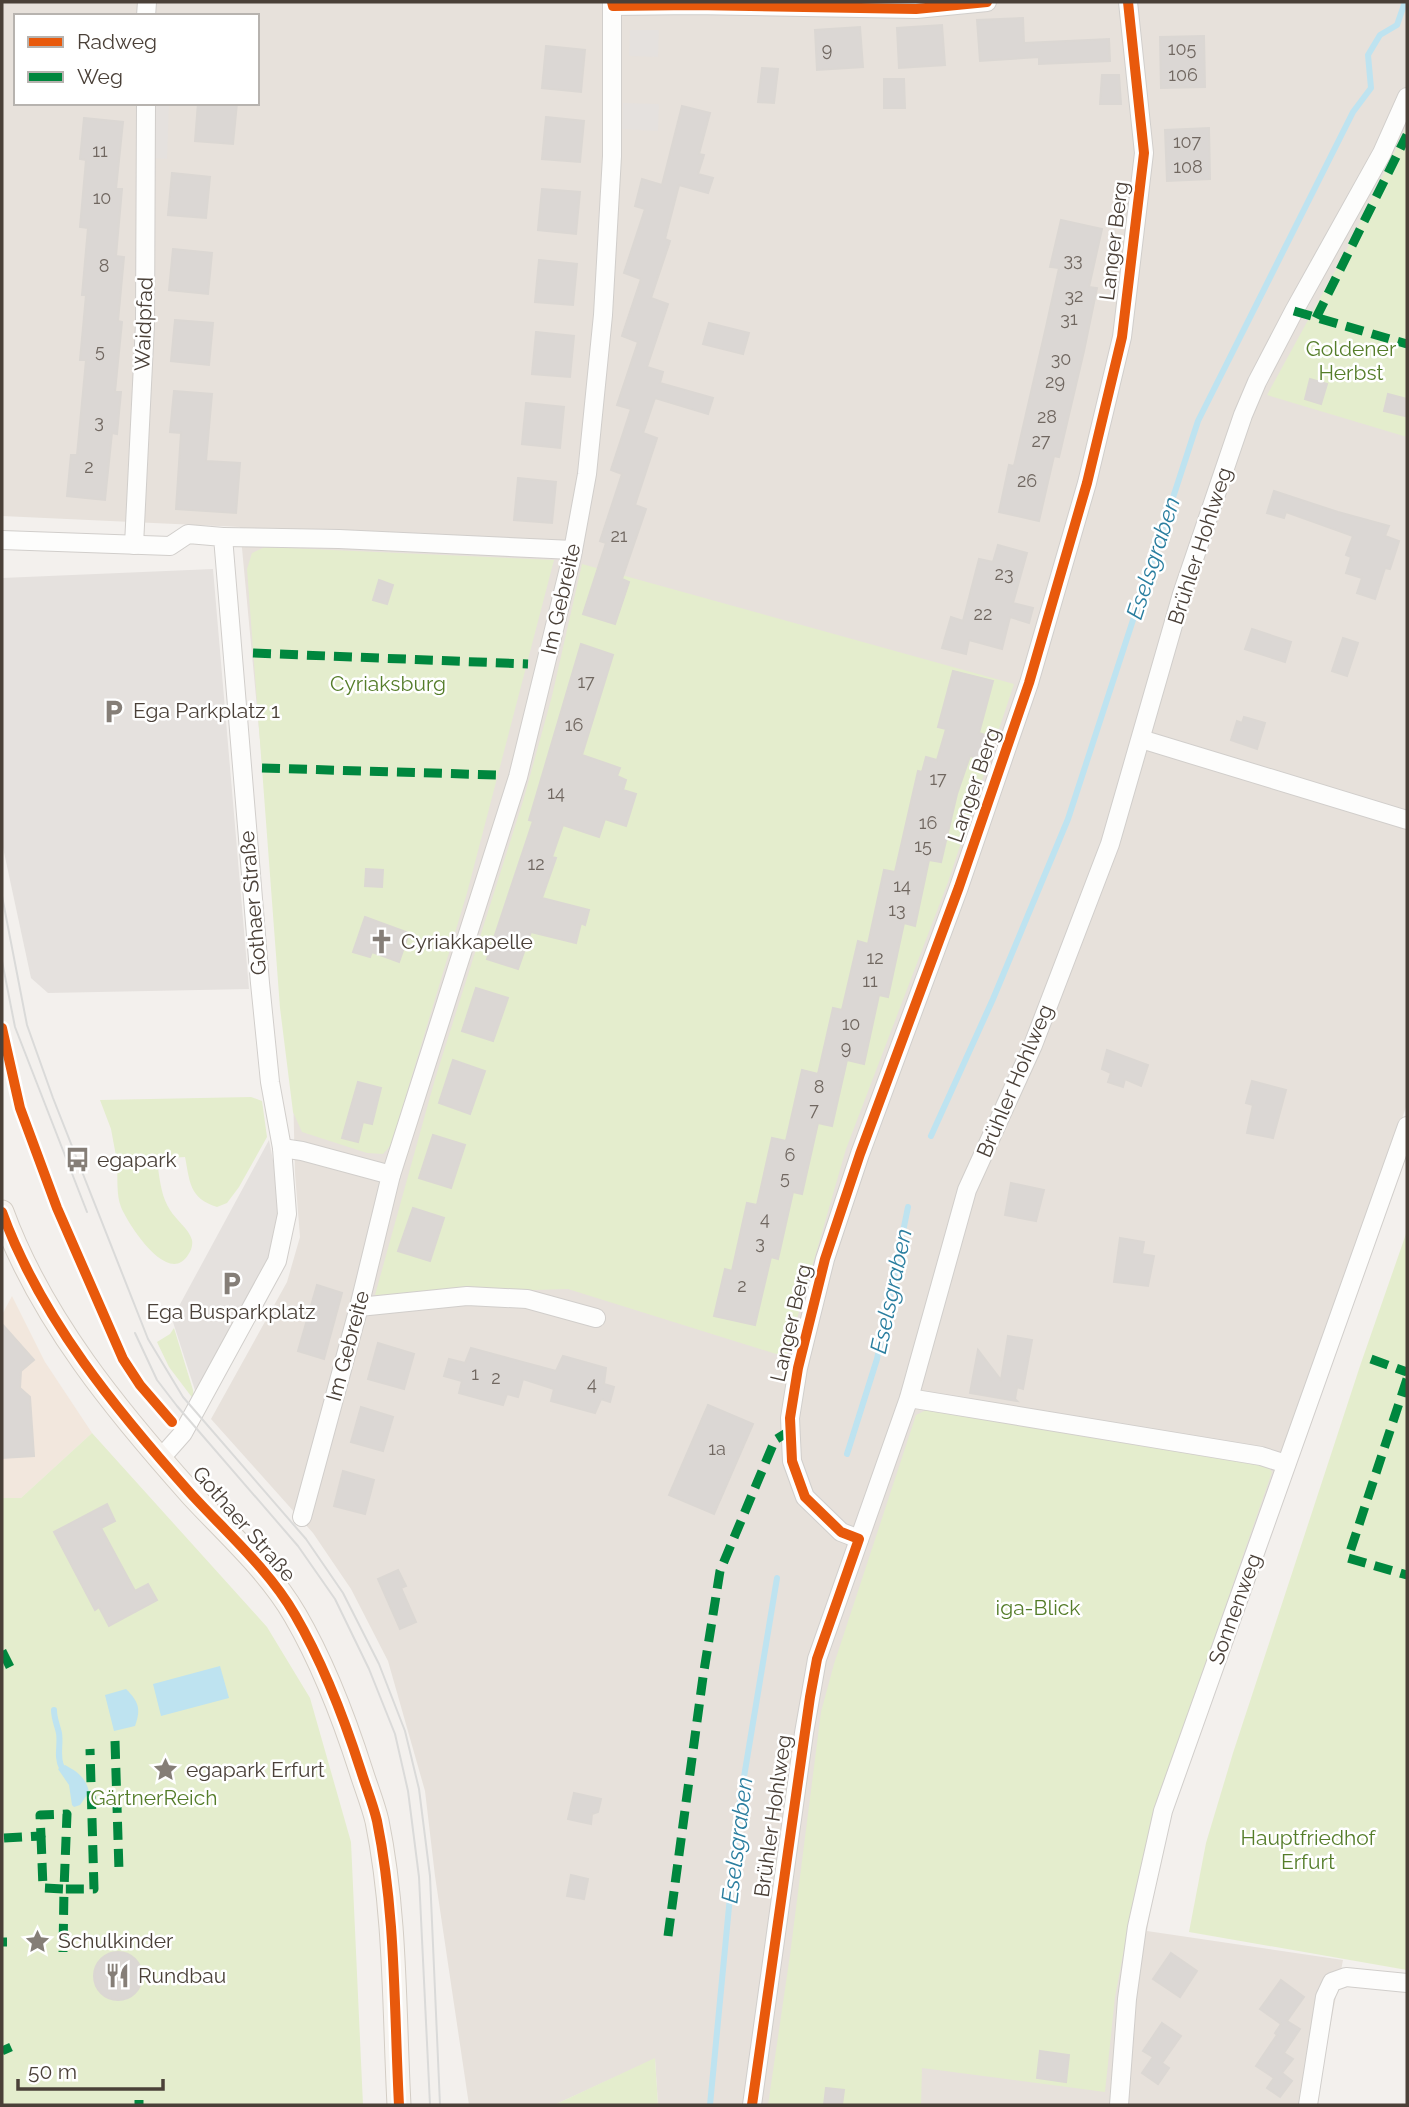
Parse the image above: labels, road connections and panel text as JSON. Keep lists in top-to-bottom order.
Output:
{
  "streets": {
    "main road": ["Gothaer Straße"],
    "street": [
      "Langer Berg",
      "Waidpfad",
      "Brühler Hohlweg",
      "Im Gebreite",
      "Sonnenweg"
    ]
  },
  "crossings": [
    ["Langer Berg", "Brühler Hohlweg"]
  ],
  "water": ["Eselsgraben"],
  "parks": [
    "Goldener Herbst",
    "Cyriaksburg",
    "iga-Blick",
    "GärtnerReich",
    "Hauptfriedhof Erfurt"
  ],
  "places": {
    "parking": ["Ega Parkplatz 1", "Ega Busparkplatz"],
    "church": ["Cyriakkapelle"],
    "bus stop": ["egapark"],
    "place": ["egapark Erfurt", "Schulkinder"],
    "restaurant": ["Rundbau"]
  },
  "house_numbers": [
    "105",
    "9",
    "106",
    "107",
    "11",
    "108",
    "10",
    "33",
    "8",
    "32",
    "31",
    "5",
    "30",
    "29",
    "28",
    "3",
    "27",
    "2",
    "26",
    "21",
    "23",
    "22",
    "17",
    "16",
    "17",
    "14",
    "16",
    "15",
    "12",
    "14",
    "13",
    "12",
    "11",
    "10",
    "9",
    "8",
    "7",
    "6",
    "5",
    "4",
    "3",
    "2",
    "1",
    "2",
    "4",
    "1a"
  ],
  "legend": ["Radweg", "Weg"],
  "scale_bar": "50 m"
}
